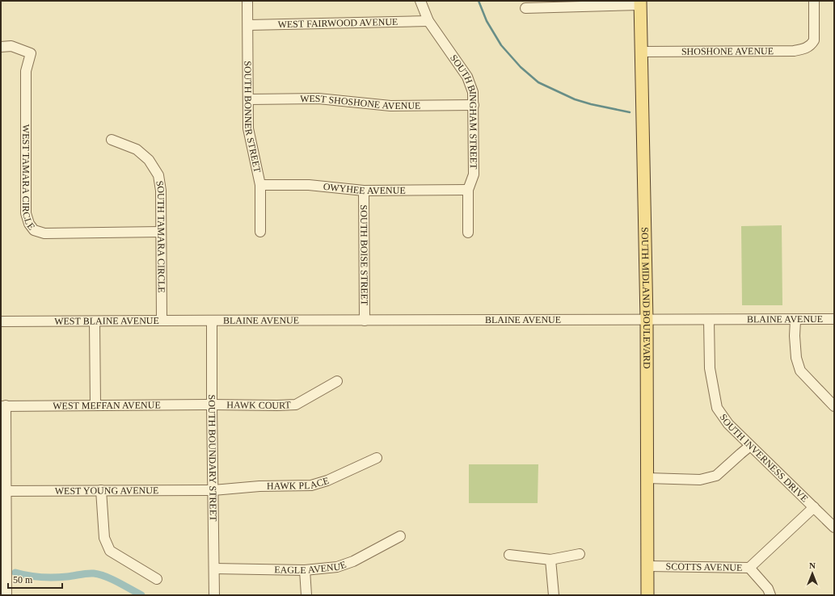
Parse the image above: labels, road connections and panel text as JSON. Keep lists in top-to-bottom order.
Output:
{
  "streets": {
    "main road": ["SOUTH MIDLAND BOULEVARD"],
    "street": [
      "WEST FAIRWOOD AVENUE",
      "SHOSHONE AVENUE",
      "WEST SHOSHONE AVENUE",
      "SOUTH BINGHAM STREET",
      "SOUTH BONNER STREET",
      "WEST TAMARA CIRCLE",
      "OWYHEE AVENUE",
      "SOUTH TAMARA CIRCLE",
      "SOUTH BOISE STREET",
      "BLAINE AVENUE",
      "WEST BLAINE AVENUE",
      "HAWK COURT",
      "WEST MEFFAN AVENUE",
      "SOUTH INVERNESS DRIVE",
      "SOUTH BOUNDARY STREET",
      "HAWK PLACE",
      "WEST YOUNG AVENUE",
      "EAGLE AVENUE",
      "SCOTTS AVENUE"
    ]
  },
  "crossings": [
    ["WEST FAIRWOOD AVENUE", "SOUTH BINGHAM STREET"],
    ["WEST FAIRWOOD AVENUE", "SOUTH BONNER STREET"],
    ["SHOSHONE AVENUE", "SOUTH MIDLAND BOULEVARD"],
    ["WEST SHOSHONE AVENUE", "SOUTH BINGHAM STREET"],
    ["WEST SHOSHONE AVENUE", "SOUTH BONNER STREET"],
    ["SOUTH BINGHAM STREET", "OWYHEE AVENUE"],
    ["SOUTH BONNER STREET", "OWYHEE AVENUE"],
    ["WEST TAMARA CIRCLE", "SOUTH TAMARA CIRCLE"],
    ["OWYHEE AVENUE", "SOUTH BOISE STREET"],
    ["SOUTH TAMARA CIRCLE", "WEST BLAINE AVENUE"],
    ["SOUTH BOISE STREET", "BLAINE AVENUE"],
    ["SOUTH MIDLAND BOULEVARD", "BLAINE AVENUE"],
    ["SOUTH MIDLAND BOULEVARD", "SCOTTS AVENUE"],
    ["BLAINE AVENUE", "WEST BLAINE AVENUE"],
    ["BLAINE AVENUE", "SOUTH INVERNESS DRIVE"],
    ["BLAINE AVENUE", "SOUTH BOUNDARY STREET"],
    ["WEST BLAINE AVENUE", "SOUTH BOUNDARY STREET"],
    ["HAWK COURT", "WEST MEFFAN AVENUE"],
    ["HAWK COURT", "SOUTH BOUNDARY STREET"],
    ["WEST MEFFAN AVENUE", "SOUTH BOUNDARY STREET"],
    ["SOUTH INVERNESS DRIVE", "SCOTTS AVENUE"],
    ["SOUTH BOUNDARY STREET", "HAWK PLACE"],
    ["SOUTH BOUNDARY STREET", "WEST YOUNG AVENUE"],
    ["SOUTH BOUNDARY STREET", "EAGLE AVENUE"],
    ["HAWK PLACE", "WEST YOUNG AVENUE"]
  ],
  "scale_bar": "50 m",
  "north": "top"
}
